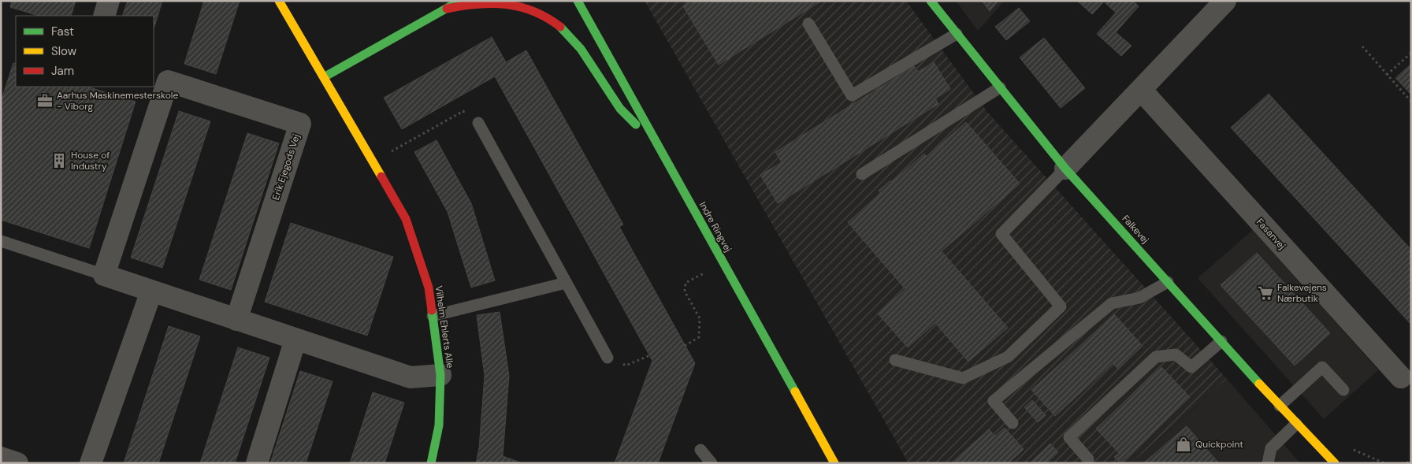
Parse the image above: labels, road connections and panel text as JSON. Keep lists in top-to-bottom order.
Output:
{
  "streets": {
    "street": [
      "Erik Ejegods Vej",
      "Indre Ringvej",
      "Falkevej",
      "Fasanvej",
      "Vilhelm Ehlerts Alle"
    ]
  },
  "places": {
    "office": ["Aarhus Maskinemesterskole - Viborg"],
    "building": ["House of Industry"],
    "supermarket": ["Falkevejens Nærbutik"],
    "shop": ["Quickpoint"]
  },
  "legend": ["Fast", "Slow", "Jam"]
}
